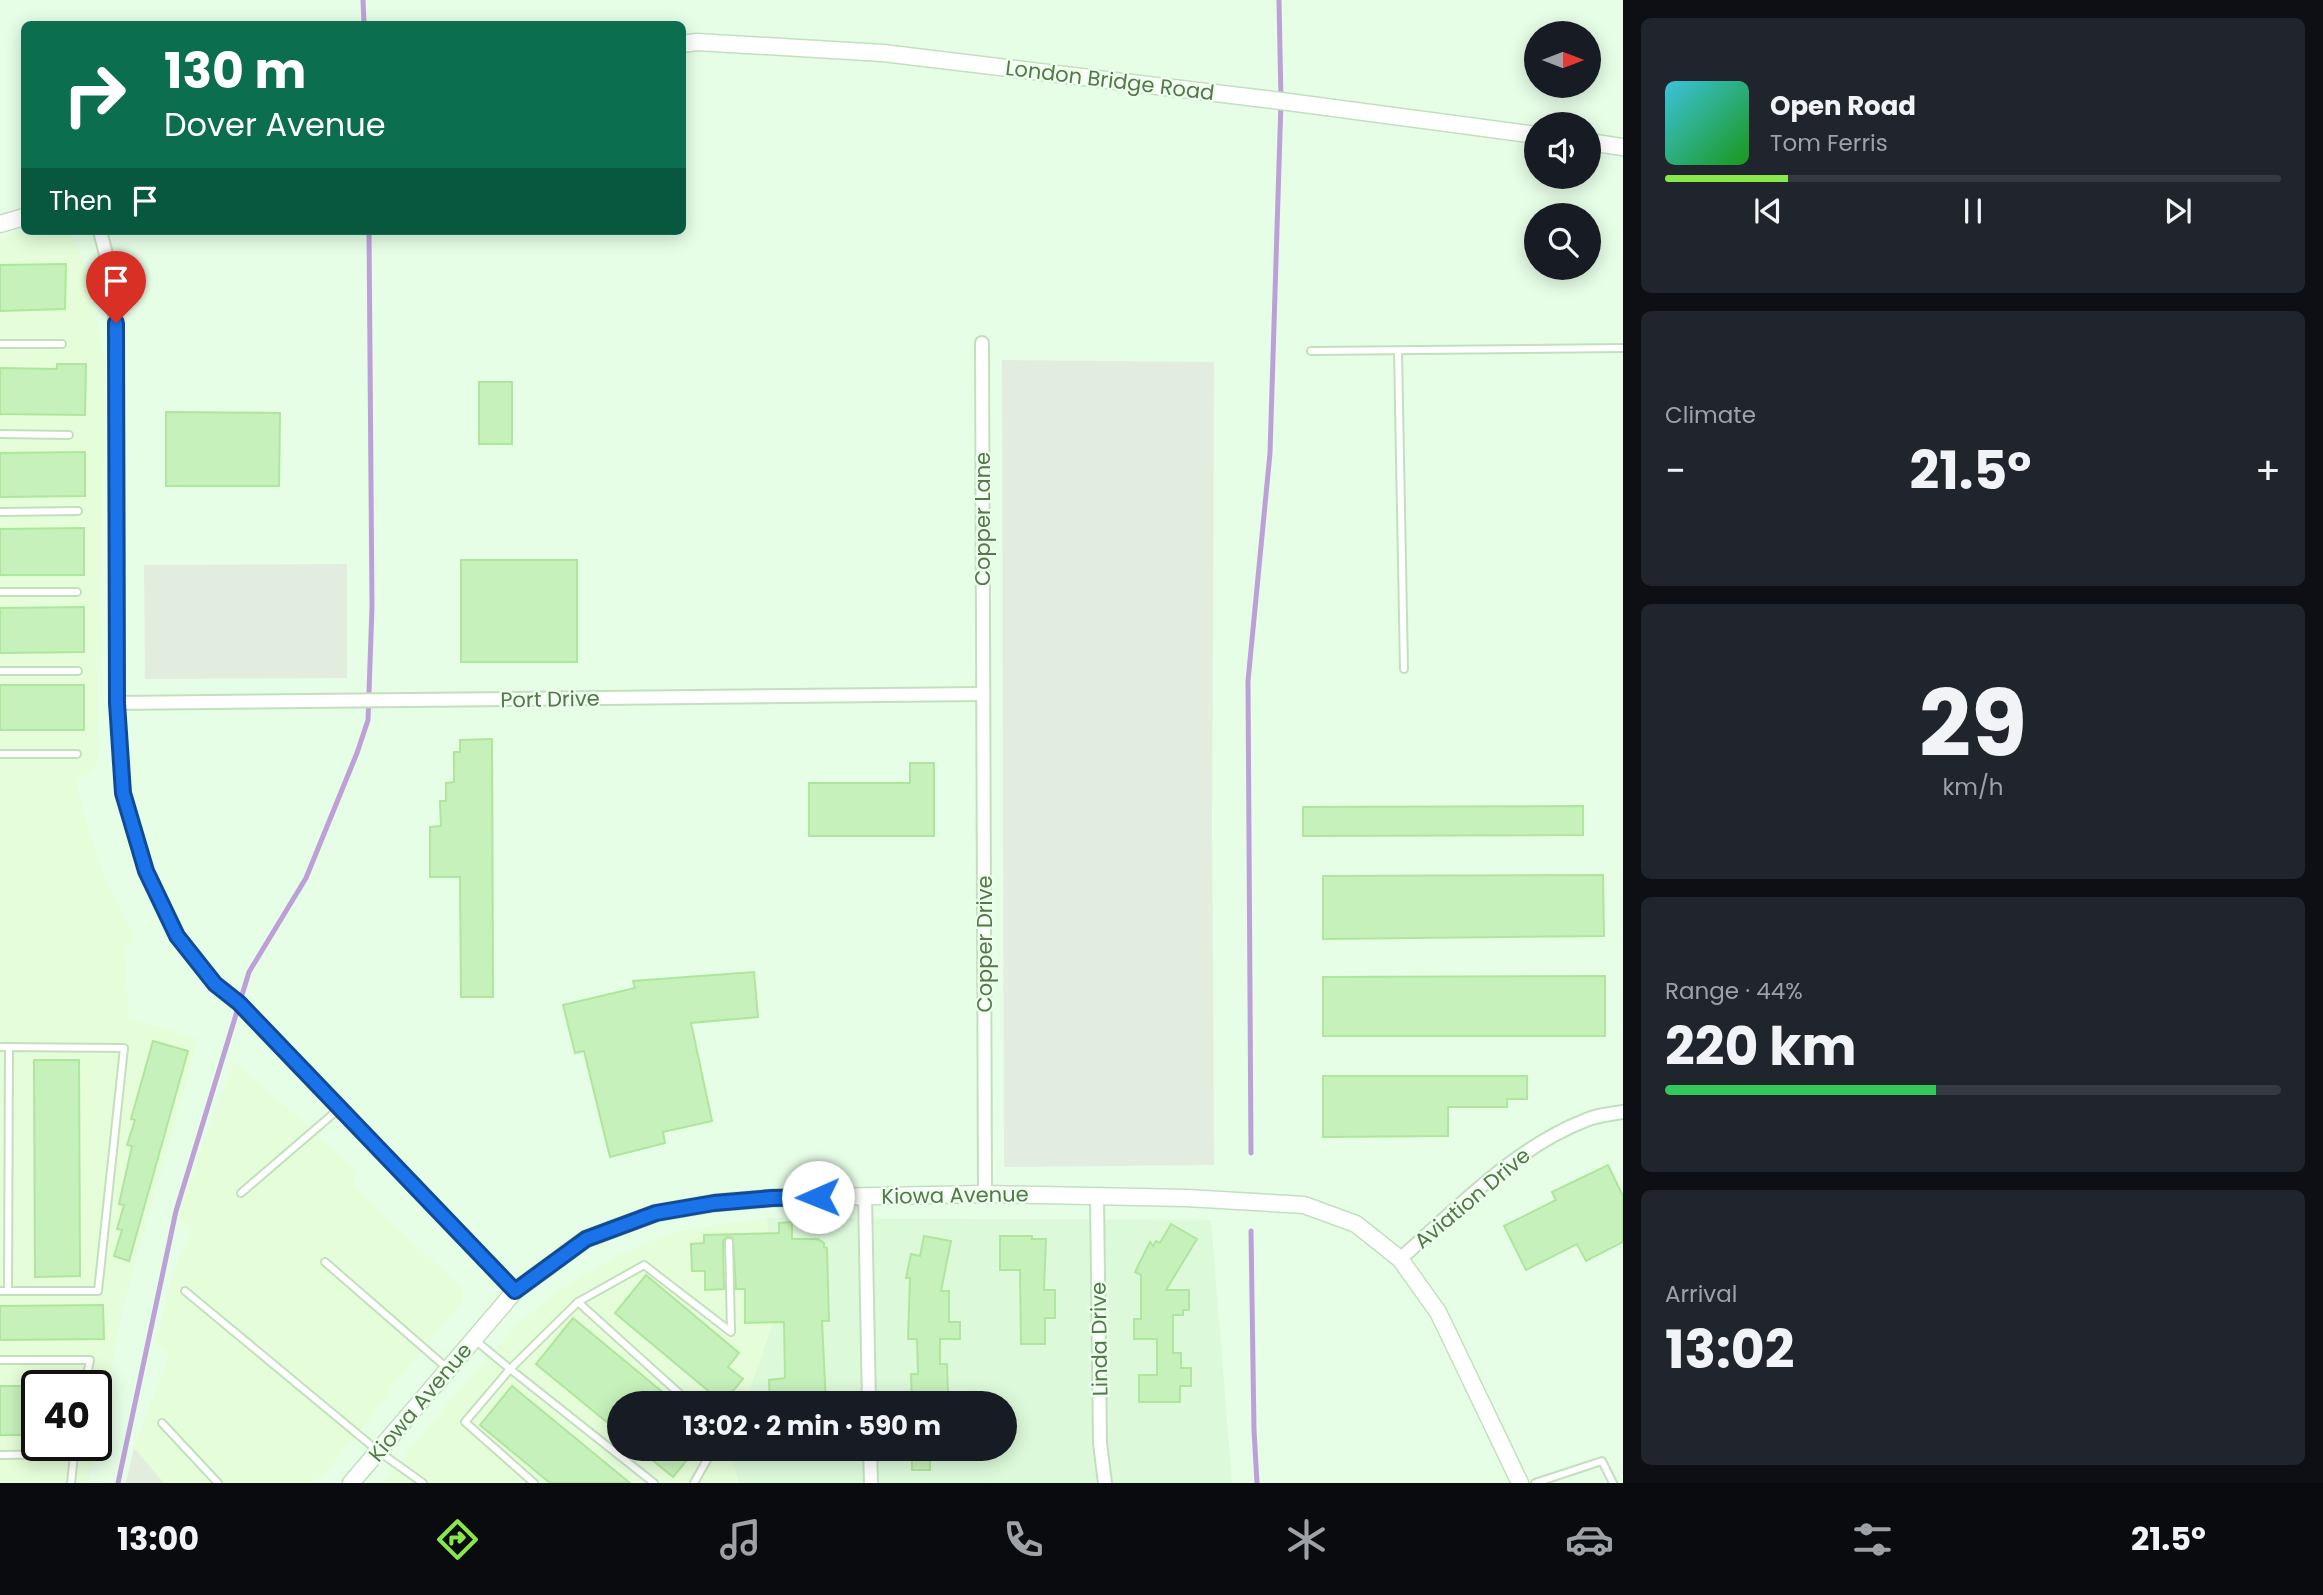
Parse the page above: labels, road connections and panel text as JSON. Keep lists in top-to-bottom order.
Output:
{
  "streets": {
    "street": [
      "London Bridge Road",
      "Copper Lane",
      "Port Drive",
      "Copper Drive",
      "Kiowa Avenue",
      "Aviation Drive",
      "Linda Drive"
    ]
  },
  "crossings": [
    ["Copper Lane", "Port Drive"],
    ["Copper Lane", "Copper Drive"],
    ["Port Drive", "Copper Drive"],
    ["Copper Drive", "Kiowa Avenue"],
    ["Kiowa Avenue", "Aviation Drive"],
    ["Kiowa Avenue", "Linda Drive"]
  ],
  "north": "right",
  "page": {
    "turn": ["130 m", "Dover Avenue"],
    "song": ["Open Road", "Tom Ferris"],
    "then": "Then",
    "tile": [
      "Climate",
      ["29", "km/h"],
      ["Range · 44%", "220 km"],
      ["Arrival", "13:02"]
    ],
    "heat": ["−", "21.5°", "+"],
    "limit": "40",
    "trip": "13:02 · 2 min · 590 m",
    "tabs": ["13:00", "21.5°"]
  }
}
